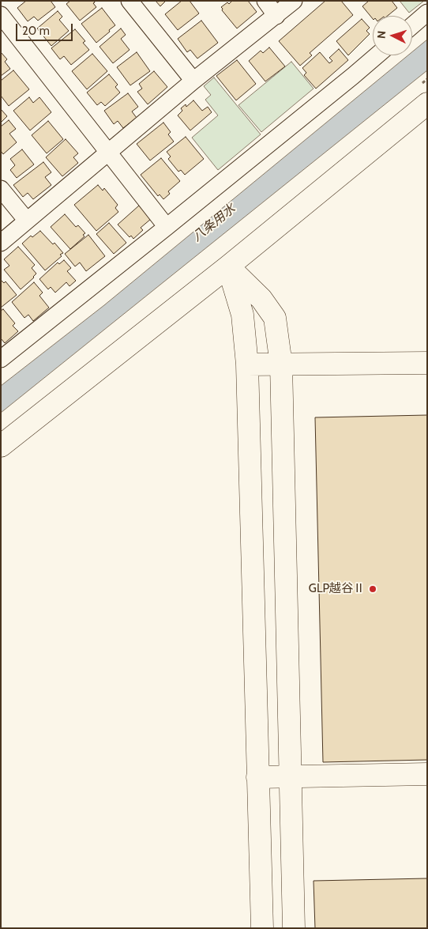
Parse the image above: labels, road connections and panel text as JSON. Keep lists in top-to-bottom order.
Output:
{
  "water": ["八条用水"],
  "places": ["GLP越谷Ⅱ"],
  "scale_bar": "20 m",
  "north": "left"
}
